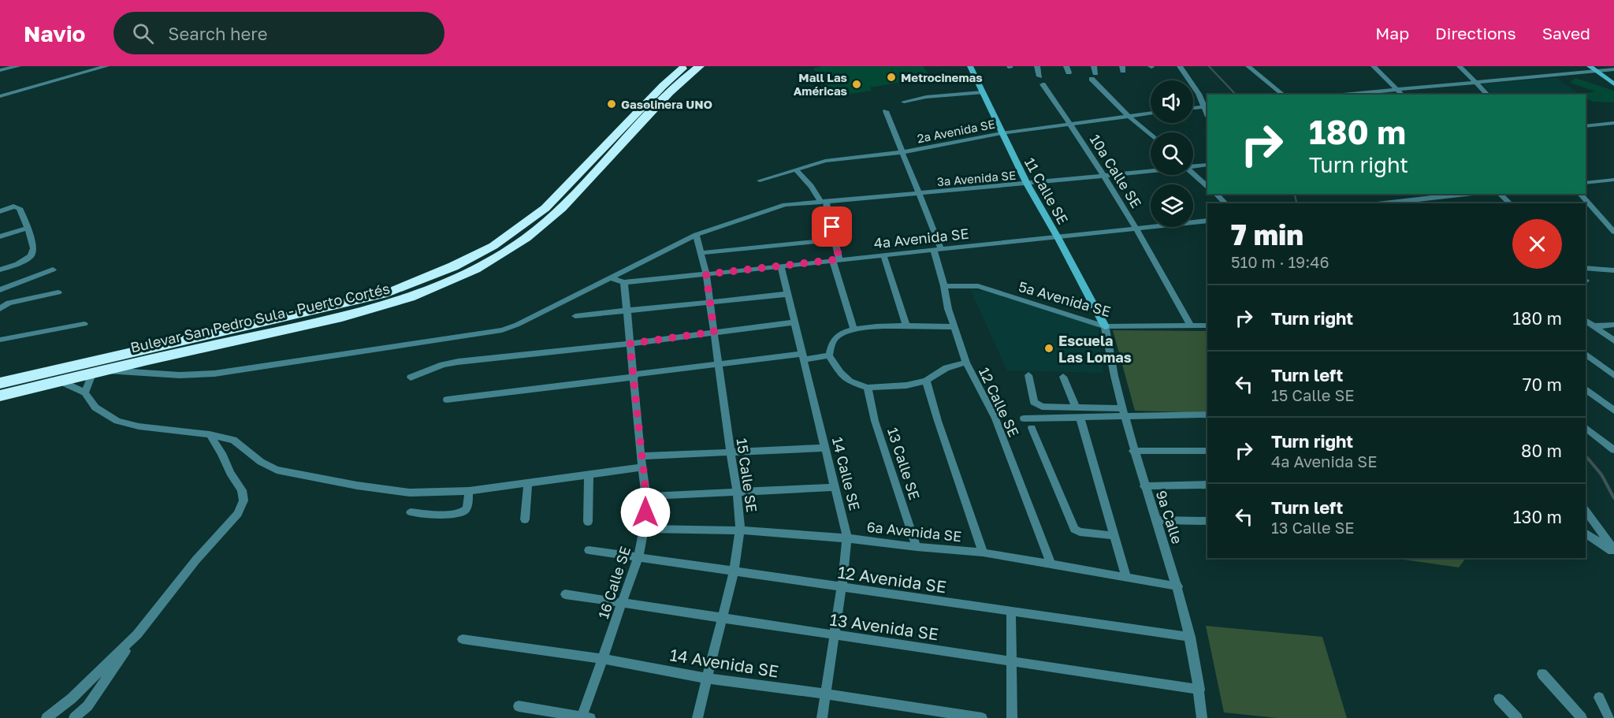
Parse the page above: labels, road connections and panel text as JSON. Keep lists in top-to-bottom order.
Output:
{
  "streets": {
    "highway": ["Bulevar San Pedro Sula - Puerto Cortés"],
    "street": [
      "2a Avenida SE",
      "10a Calle SE",
      "3a Avenida SE",
      "11 Calle SE",
      "4a Avenida SE",
      "5a Avenida SE",
      "12 Calle SE",
      "13 Calle SE",
      "14 Calle SE",
      "15 Calle SE",
      "9a Calle",
      "6a Avenida SE",
      "12 Avenida SE",
      "16 Calle SE",
      "13 Avenida SE",
      "14 Avenida SE"
    ]
  },
  "crossings": [
    ["2a Avenida SE", "10a Calle SE"],
    ["2a Avenida SE", "11 Calle SE"],
    ["2a Avenida SE", "12 Calle SE"],
    ["10a Calle SE", "3a Avenida SE"],
    ["10a Calle SE", "4a Avenida SE"],
    ["10a Calle SE", "5a Avenida SE"],
    ["3a Avenida SE", "11 Calle SE"],
    ["3a Avenida SE", "12 Calle SE"],
    ["3a Avenida SE", "15 Calle SE"],
    ["11 Calle SE", "4a Avenida SE"],
    ["11 Calle SE", "5a Avenida SE"],
    ["11 Calle SE", "9a Calle"],
    ["4a Avenida SE", "12 Calle SE"],
    ["4a Avenida SE", "14 Calle SE"],
    ["4a Avenida SE", "15 Calle SE"],
    ["4a Avenida SE", "16 Calle SE"],
    ["5a Avenida SE", "12 Calle SE"],
    ["5a Avenida SE", "9a Calle"],
    ["12 Calle SE", "6a Avenida SE"],
    ["13 Calle SE", "6a Avenida SE"],
    ["14 Calle SE", "6a Avenida SE"],
    ["14 Calle SE", "12 Avenida SE"],
    ["14 Calle SE", "13 Avenida SE"],
    ["14 Calle SE", "14 Avenida SE"],
    ["15 Calle SE", "6a Avenida SE"],
    ["15 Calle SE", "12 Avenida SE"],
    ["15 Calle SE", "13 Avenida SE"],
    ["15 Calle SE", "14 Avenida SE"],
    ["9a Calle", "6a Avenida SE"],
    ["9a Calle", "12 Avenida SE"],
    ["9a Calle", "13 Avenida SE"],
    ["6a Avenida SE", "16 Calle SE"],
    ["12 Avenida SE", "16 Calle SE"],
    ["16 Calle SE", "13 Avenida SE"],
    ["16 Calle SE", "14 Avenida SE"]
  ],
  "places": [
    "Metrocinemas",
    "Mall Las Américas",
    "Gasolinera UNO",
    "Escuela Las Lomas"
  ],
  "page": {
    "header": "Navio",
    "search": "Search here",
    "nav": ["Map", "Directions", "Saved"],
    "turn": ["180 m", "Turn right"],
    "heading": ["7 min", "510 m · 19:46"],
    "list": [
      {
        "name": "Turn right",
        "value": "180 m"
      },
      {
        "name": "Turn left",
        "note": "15 Calle SE",
        "value": "70 m"
      },
      {
        "name": "Turn right",
        "note": "4a Avenida SE",
        "value": "80 m"
      },
      {
        "name": "Turn left",
        "note": "13 Calle SE",
        "value": "130 m"
      }
    ]
  }
}
